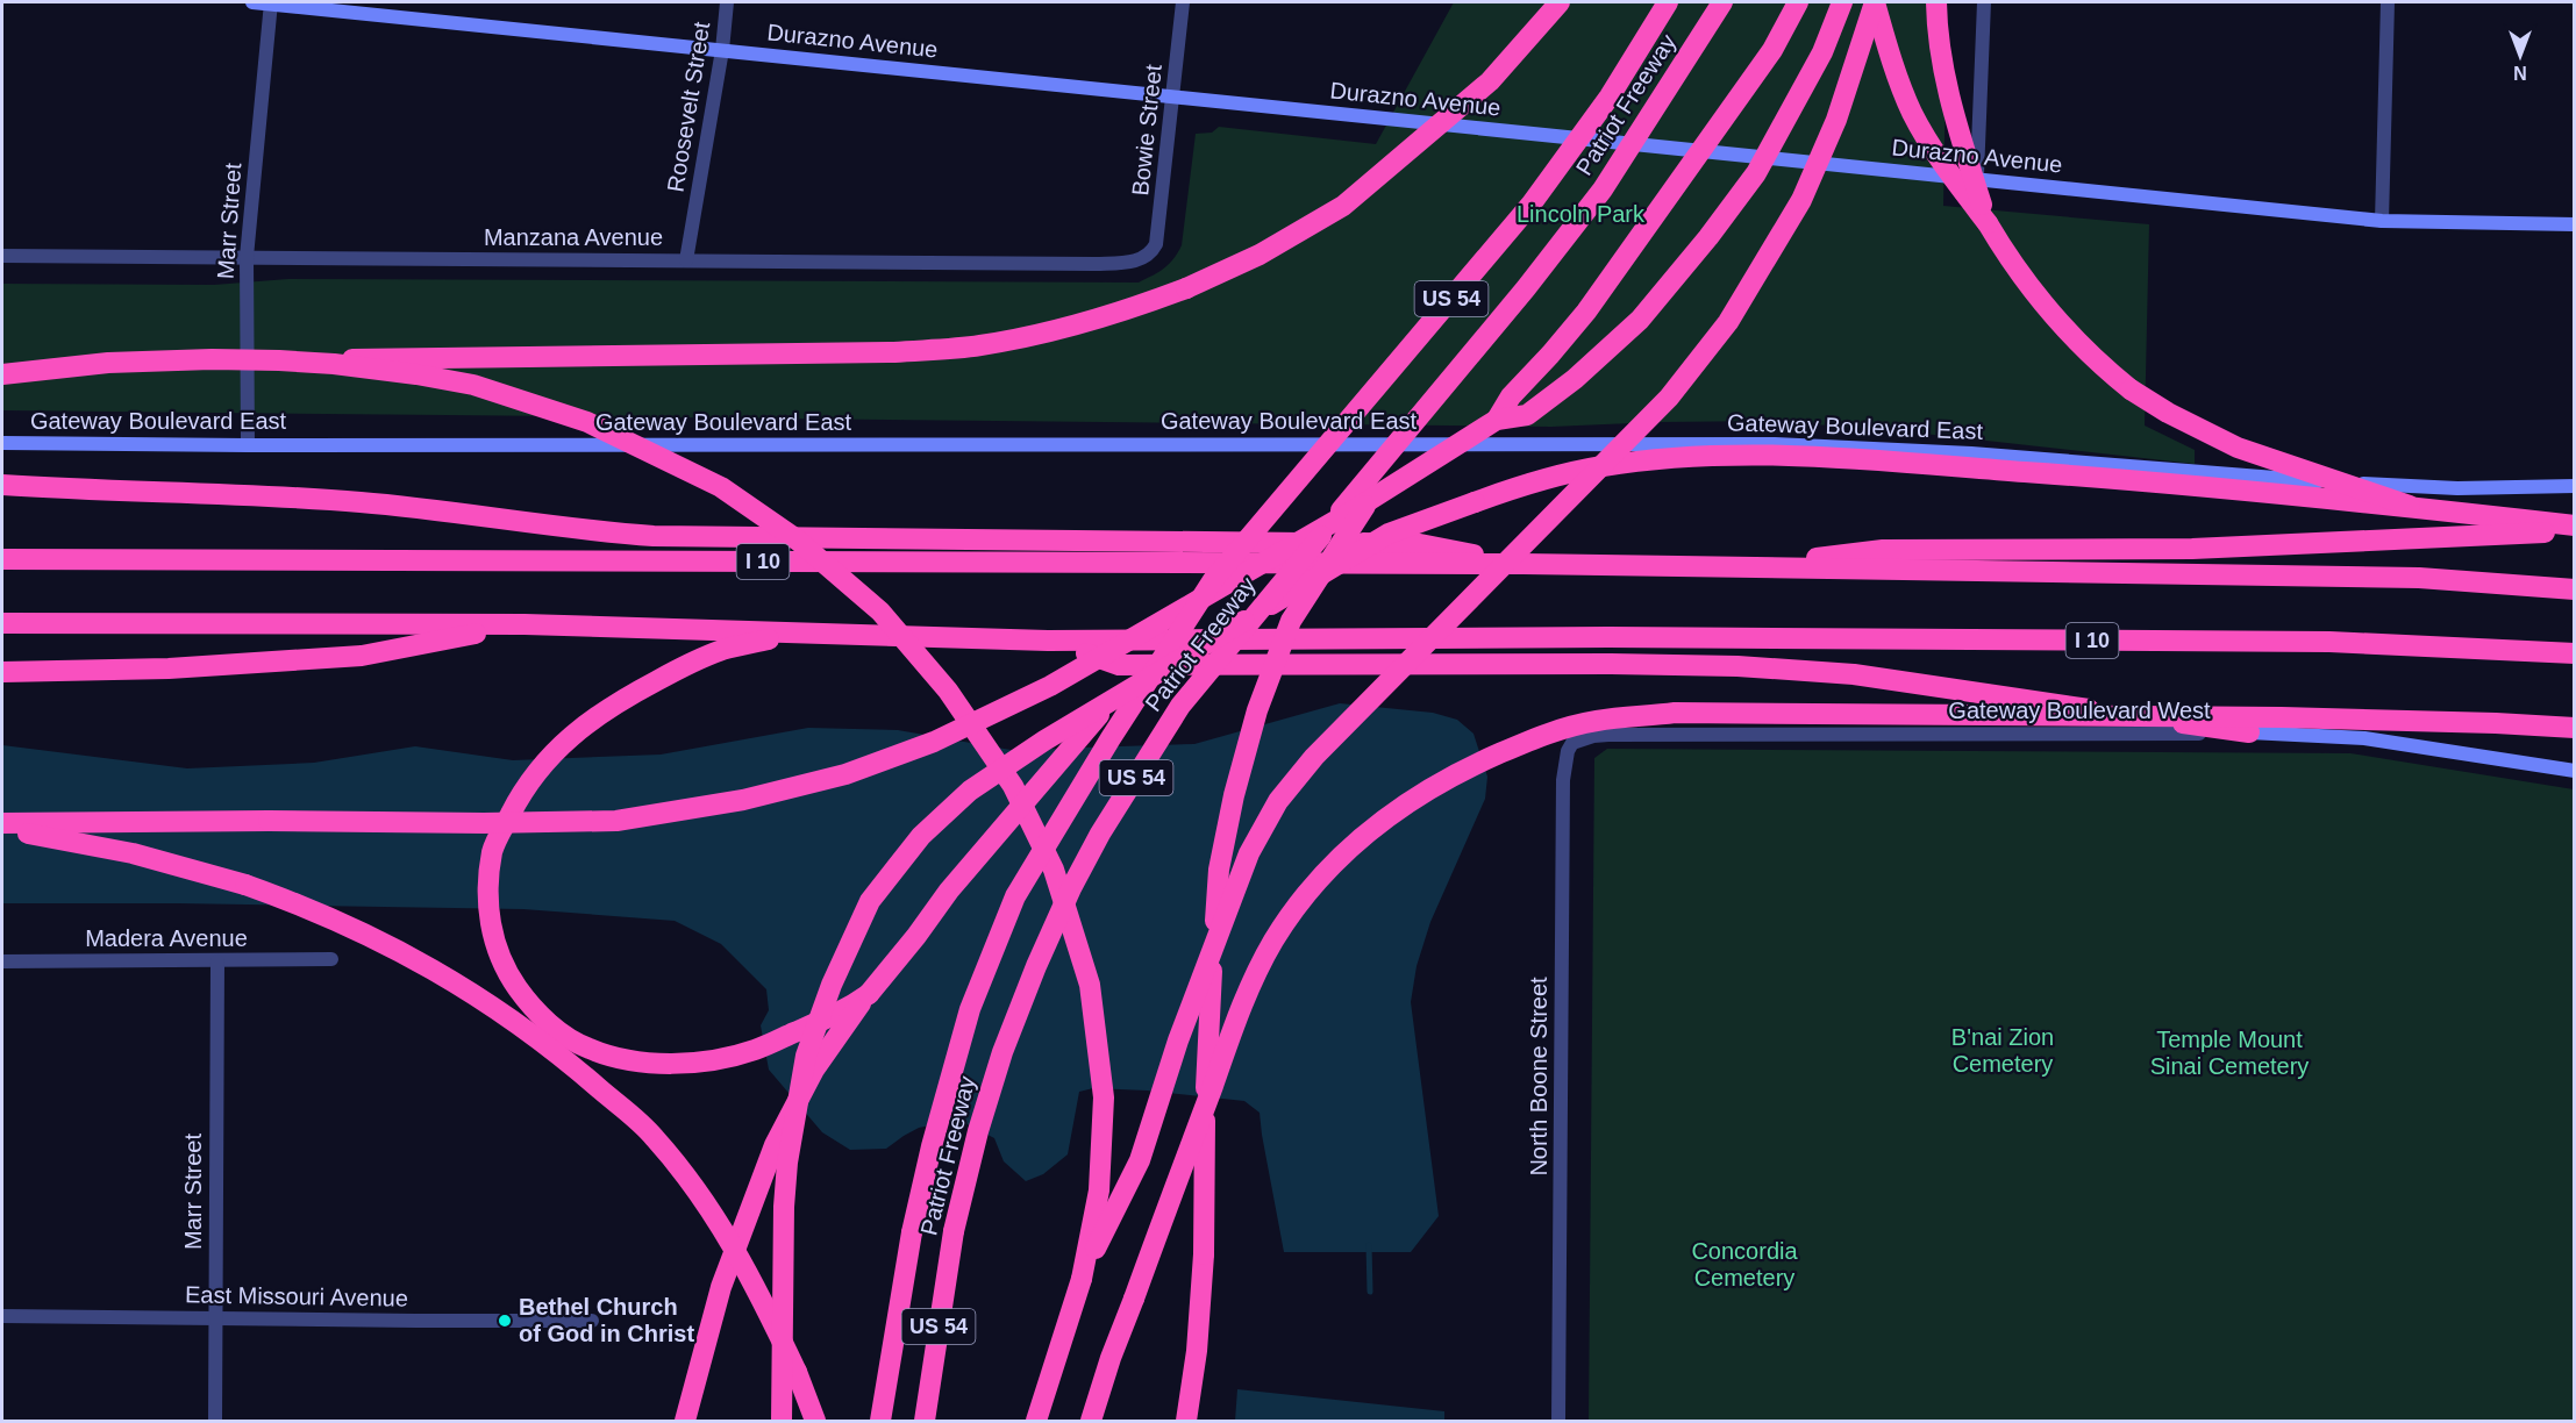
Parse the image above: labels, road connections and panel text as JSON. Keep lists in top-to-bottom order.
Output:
{
  "streets": {
    "highway": ["Patriot Freeway", "US 54", "I 10"],
    "main road": ["Durazno Avenue", "Gateway Boulevard East", "Gateway Boulevard West"],
    "street": [
      "Roosevelt Street",
      "Bowie Street",
      "Marr Street",
      "Manzana Avenue",
      "Madera Avenue",
      "North Boone Street",
      "East Missouri Avenue"
    ]
  },
  "crossings": [
    ["Durazno Avenue", "Roosevelt Street"],
    ["Durazno Avenue", "Bowie Street"],
    ["Durazno Avenue", "Marr Street"],
    ["Roosevelt Street", "Manzana Avenue"],
    ["Bowie Street", "Manzana Avenue"],
    ["Marr Street", "Manzana Avenue"],
    ["Marr Street", "Gateway Boulevard East"],
    ["Marr Street", "Madera Avenue"],
    ["Marr Street", "East Missouri Avenue"],
    ["Gateway Boulevard West", "North Boone Street"]
  ],
  "parks": [
    "Lincoln Park",
    "B'nai Zion Cemetery",
    "Temple Mount Sinai Cemetery",
    "Concordia Cemetery"
  ],
  "places": ["Bethel Church of God in Christ"],
  "north": "bottom"
}
